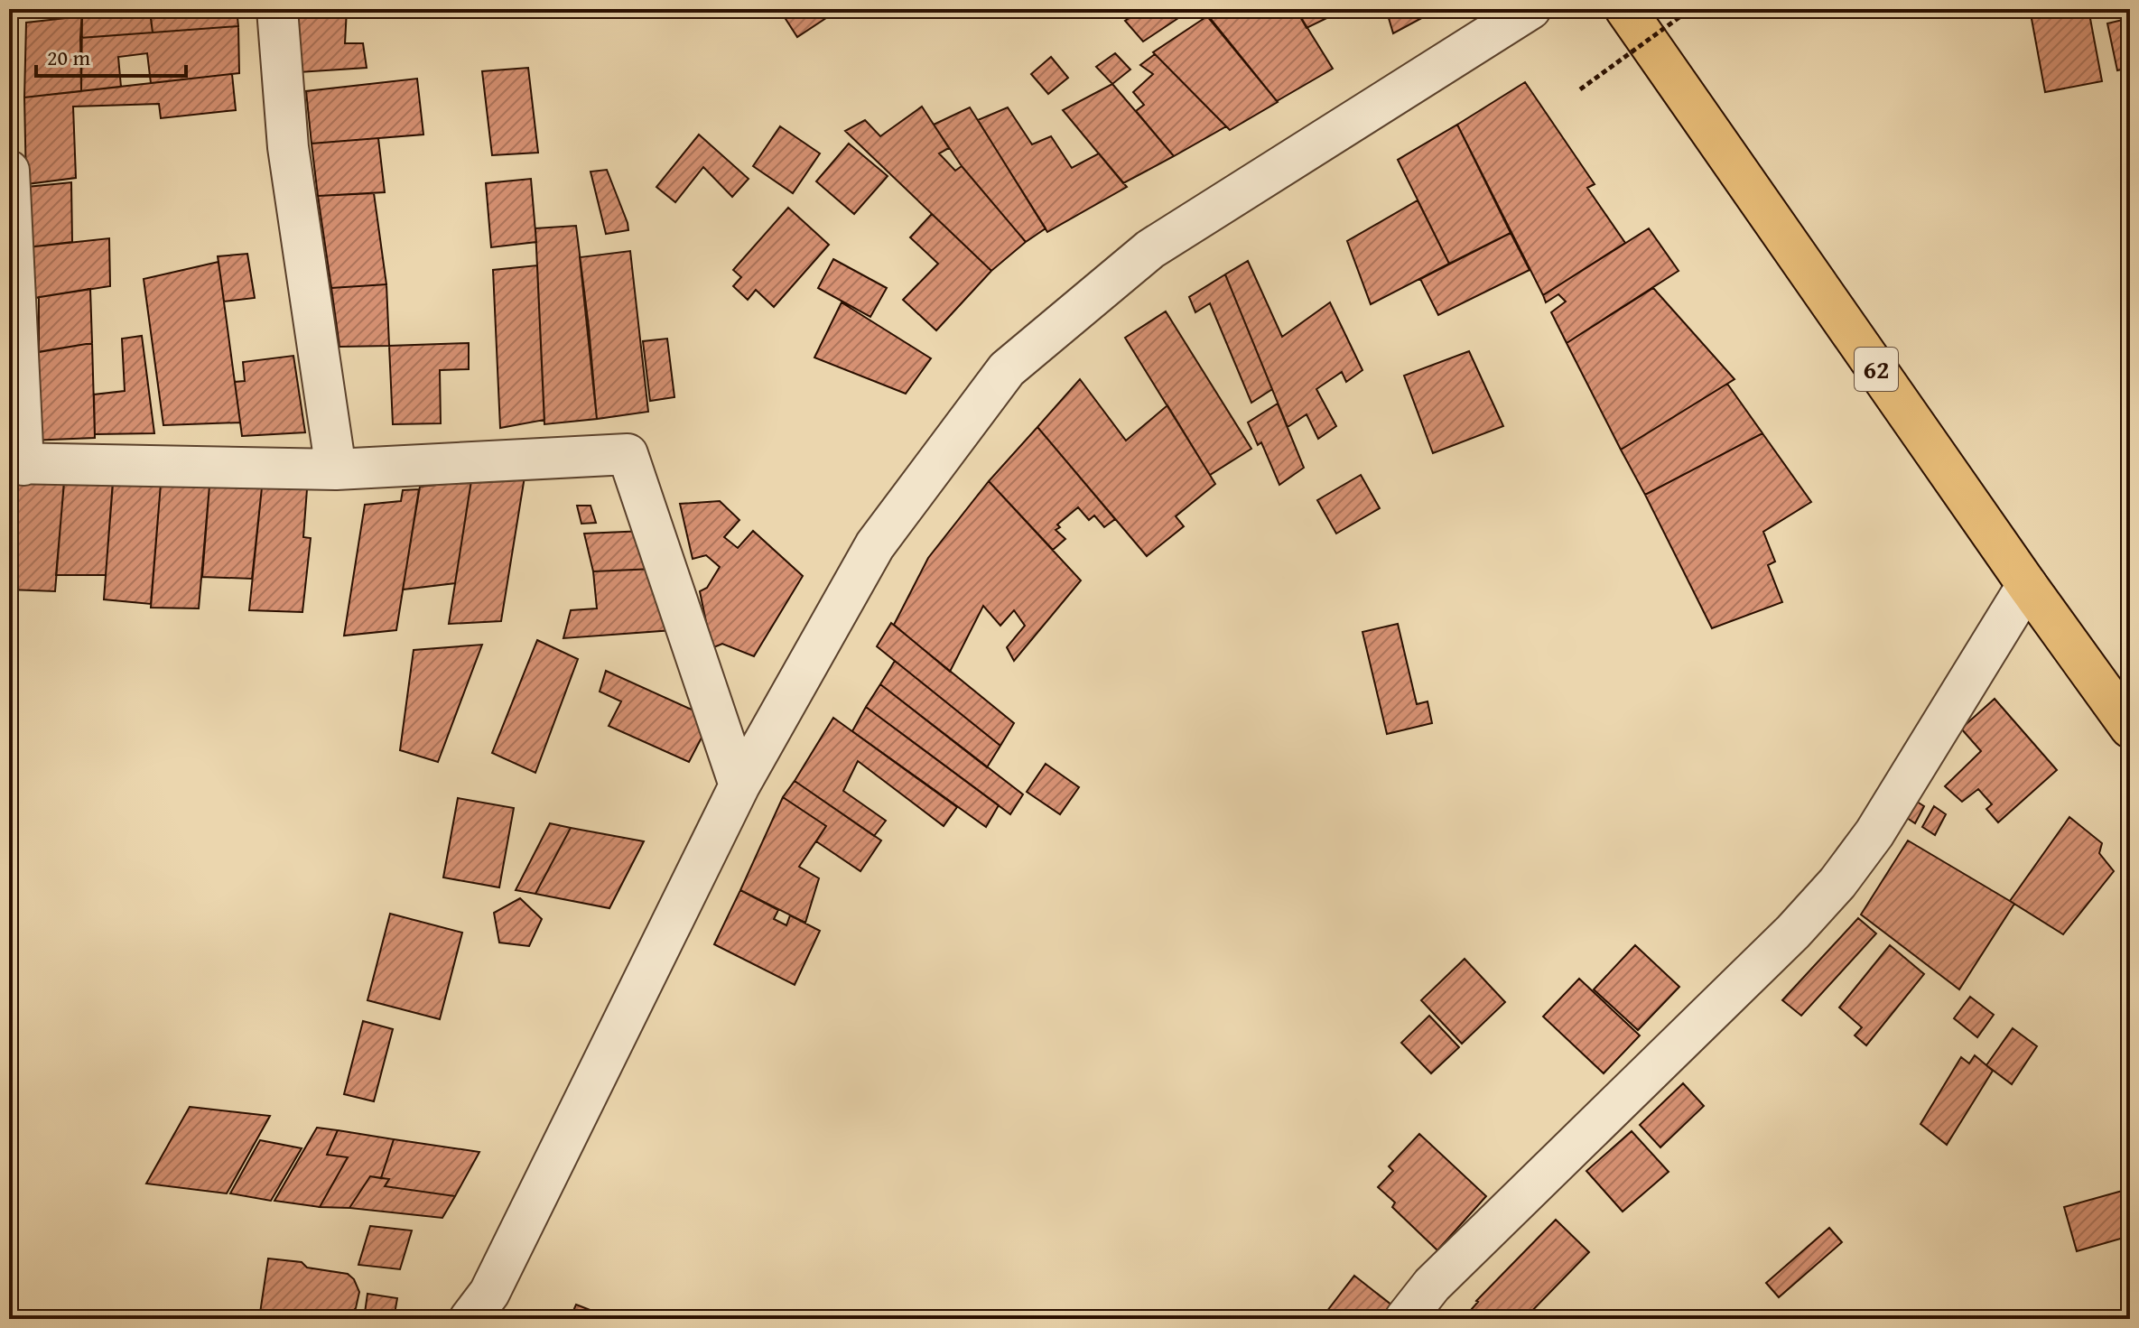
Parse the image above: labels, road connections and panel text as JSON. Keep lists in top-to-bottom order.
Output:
{
  "streets": {
    "main road": ["62"]
  },
  "scale_bar": "20 m"
}
